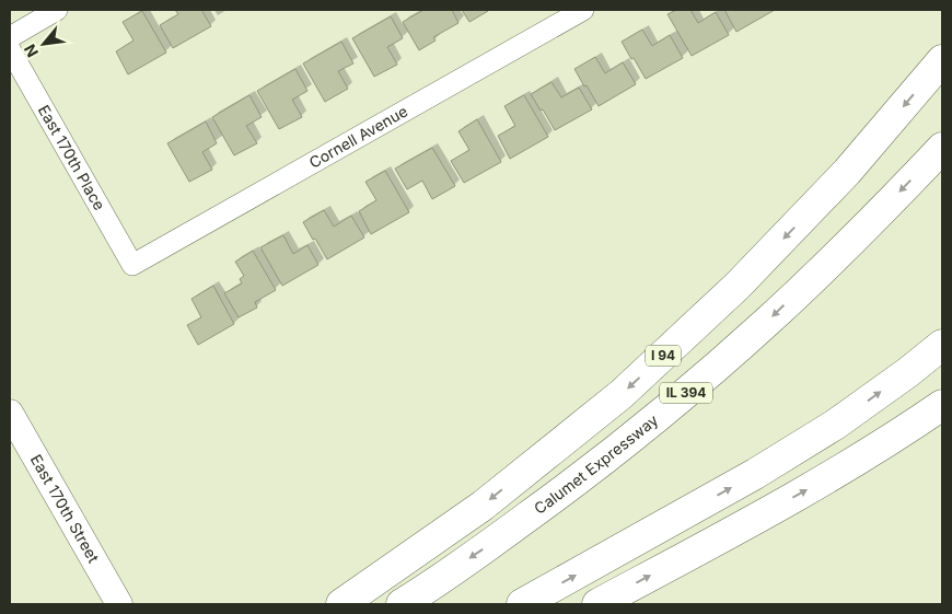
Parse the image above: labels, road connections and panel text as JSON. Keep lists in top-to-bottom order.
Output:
{
  "streets": {
    "highway": ["I 94", "IL 394", "Calumet Expressway"],
    "street": ["Cornell Avenue", "East 170th Place", "East 170th Street"]
  },
  "crossings": [
    ["Cornell Avenue", "East 170th Place"]
  ],
  "north": "bottom left"
}
